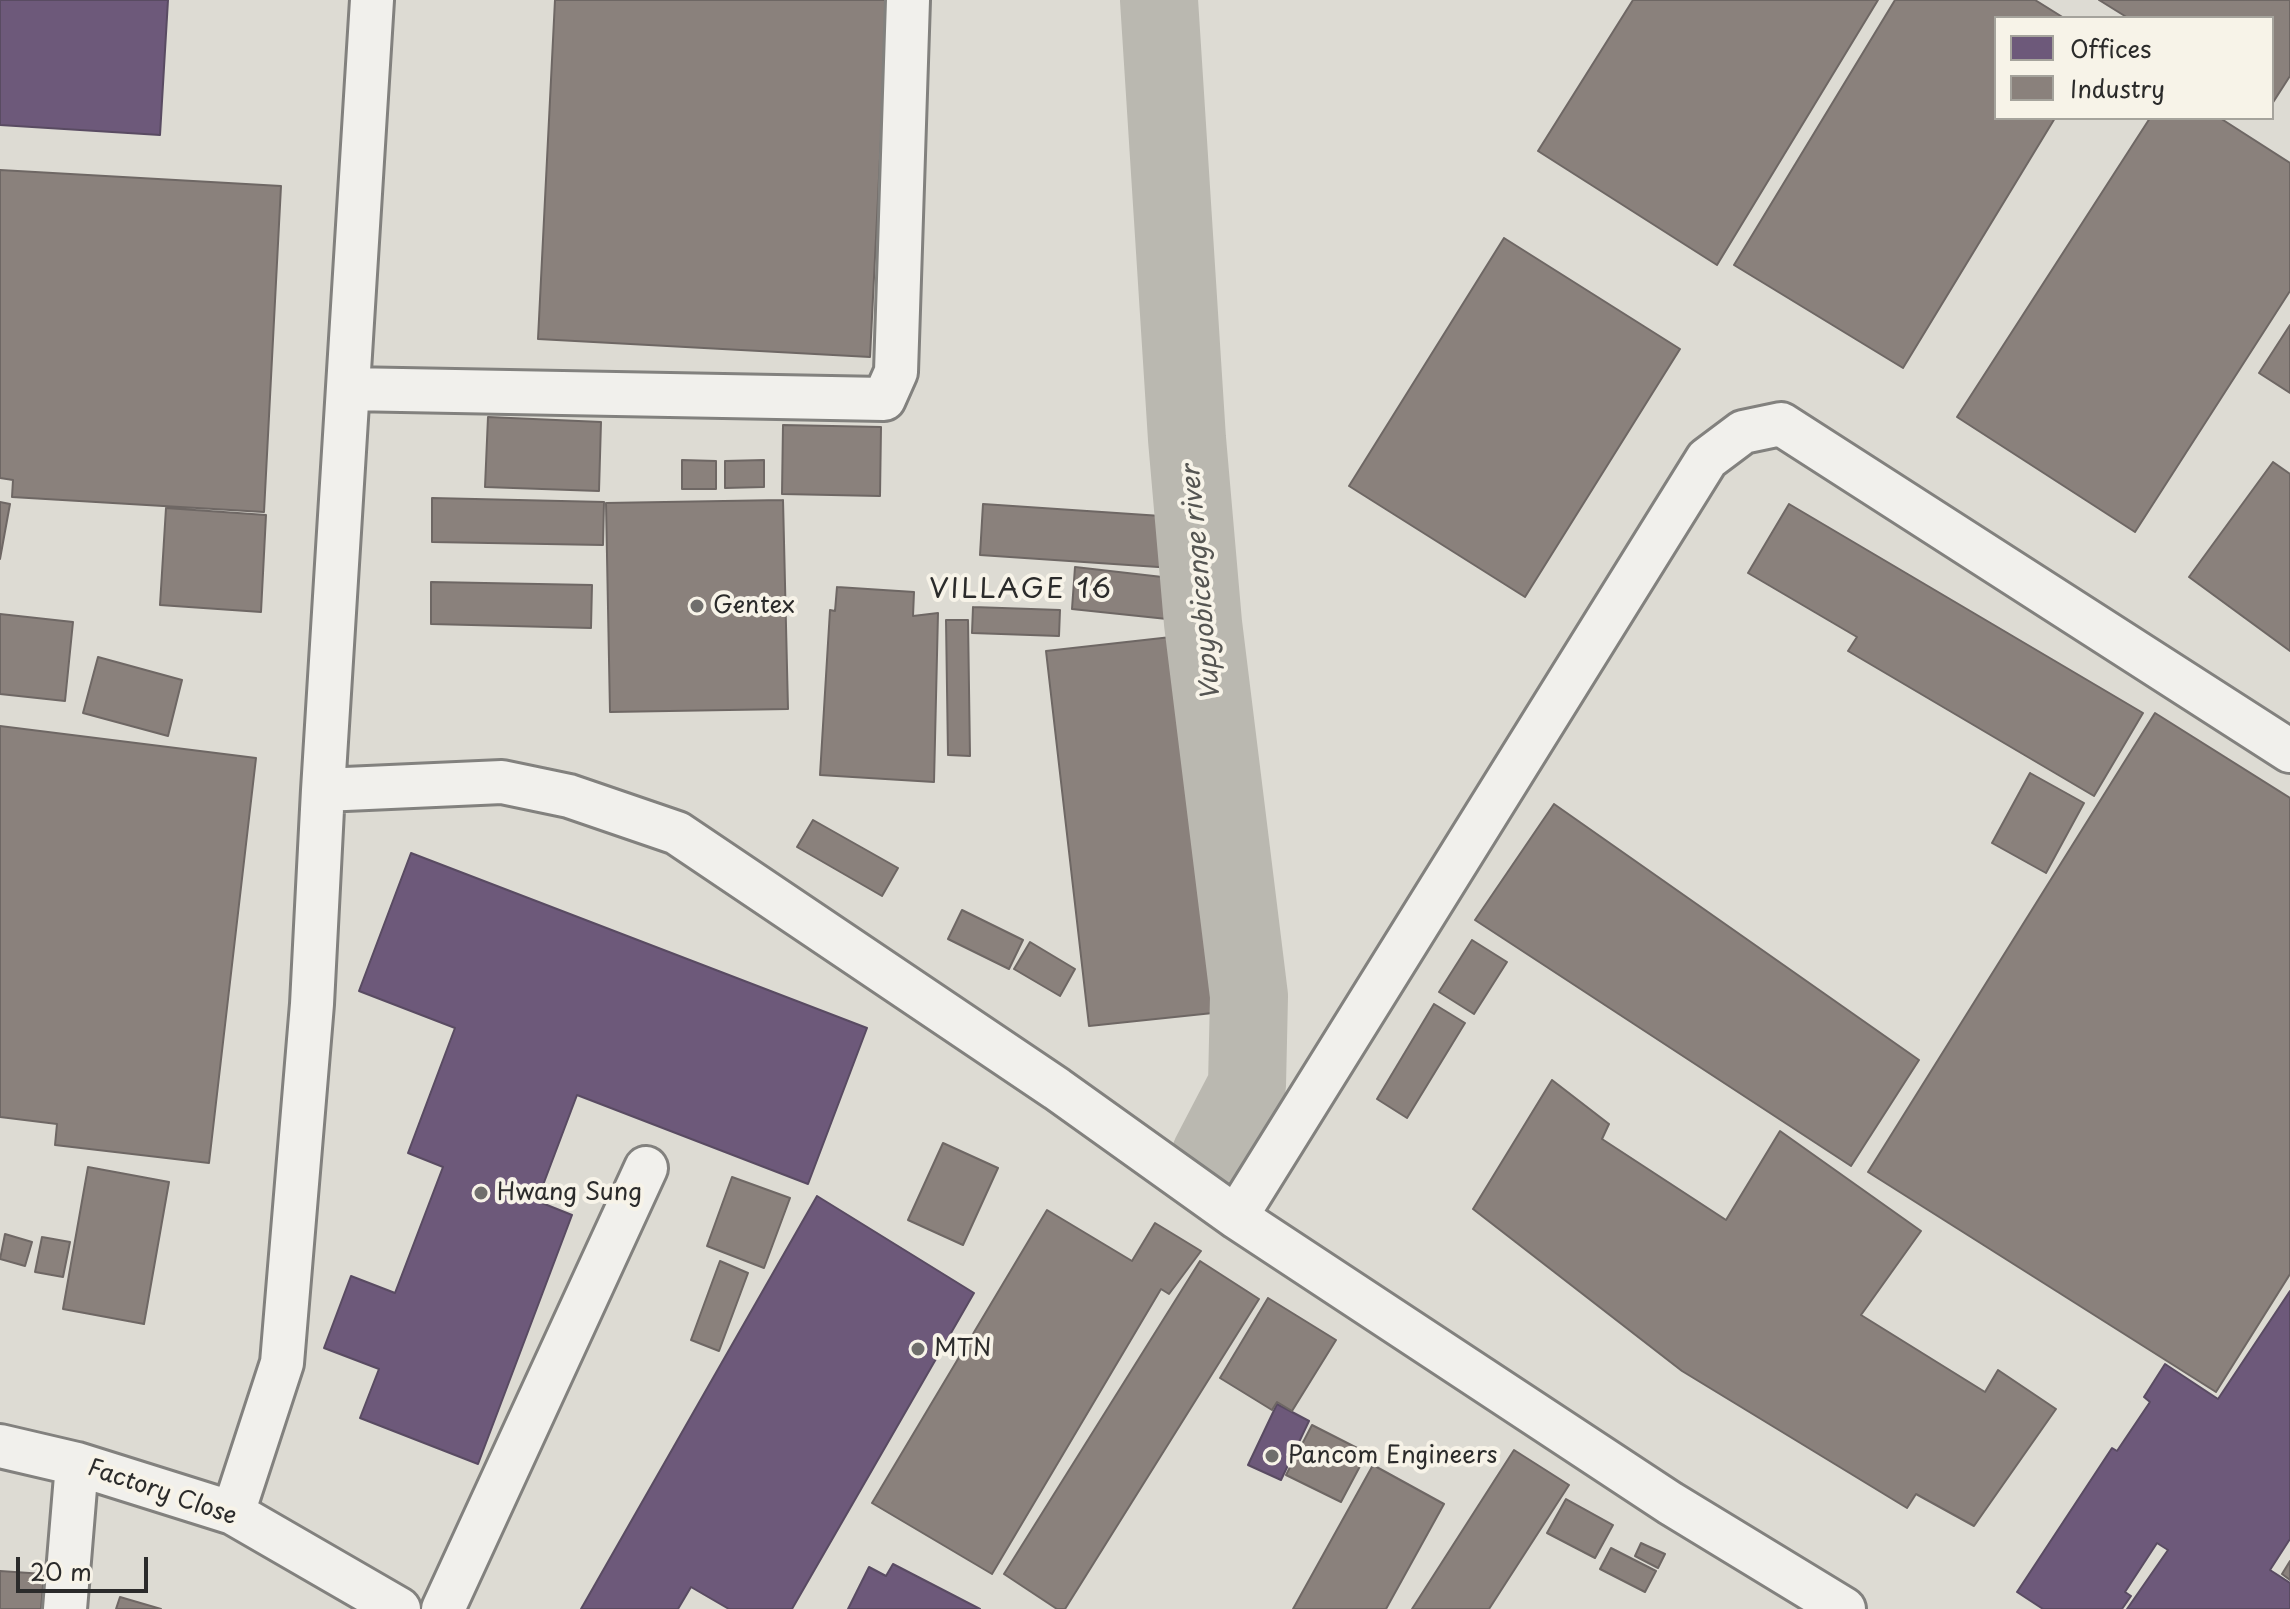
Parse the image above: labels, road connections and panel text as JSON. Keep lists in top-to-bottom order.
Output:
{
  "streets": {
    "lane": ["Factory Close"]
  },
  "districts": ["VILLAGE 16"],
  "water": ["Vupyobicenge river"],
  "places": [
    "Gentex",
    "Hwang Sung",
    "MTN",
    "Pancom Engineers"
  ],
  "legend": ["Offices", "Industry"],
  "scale_bar": "20 m"
}
